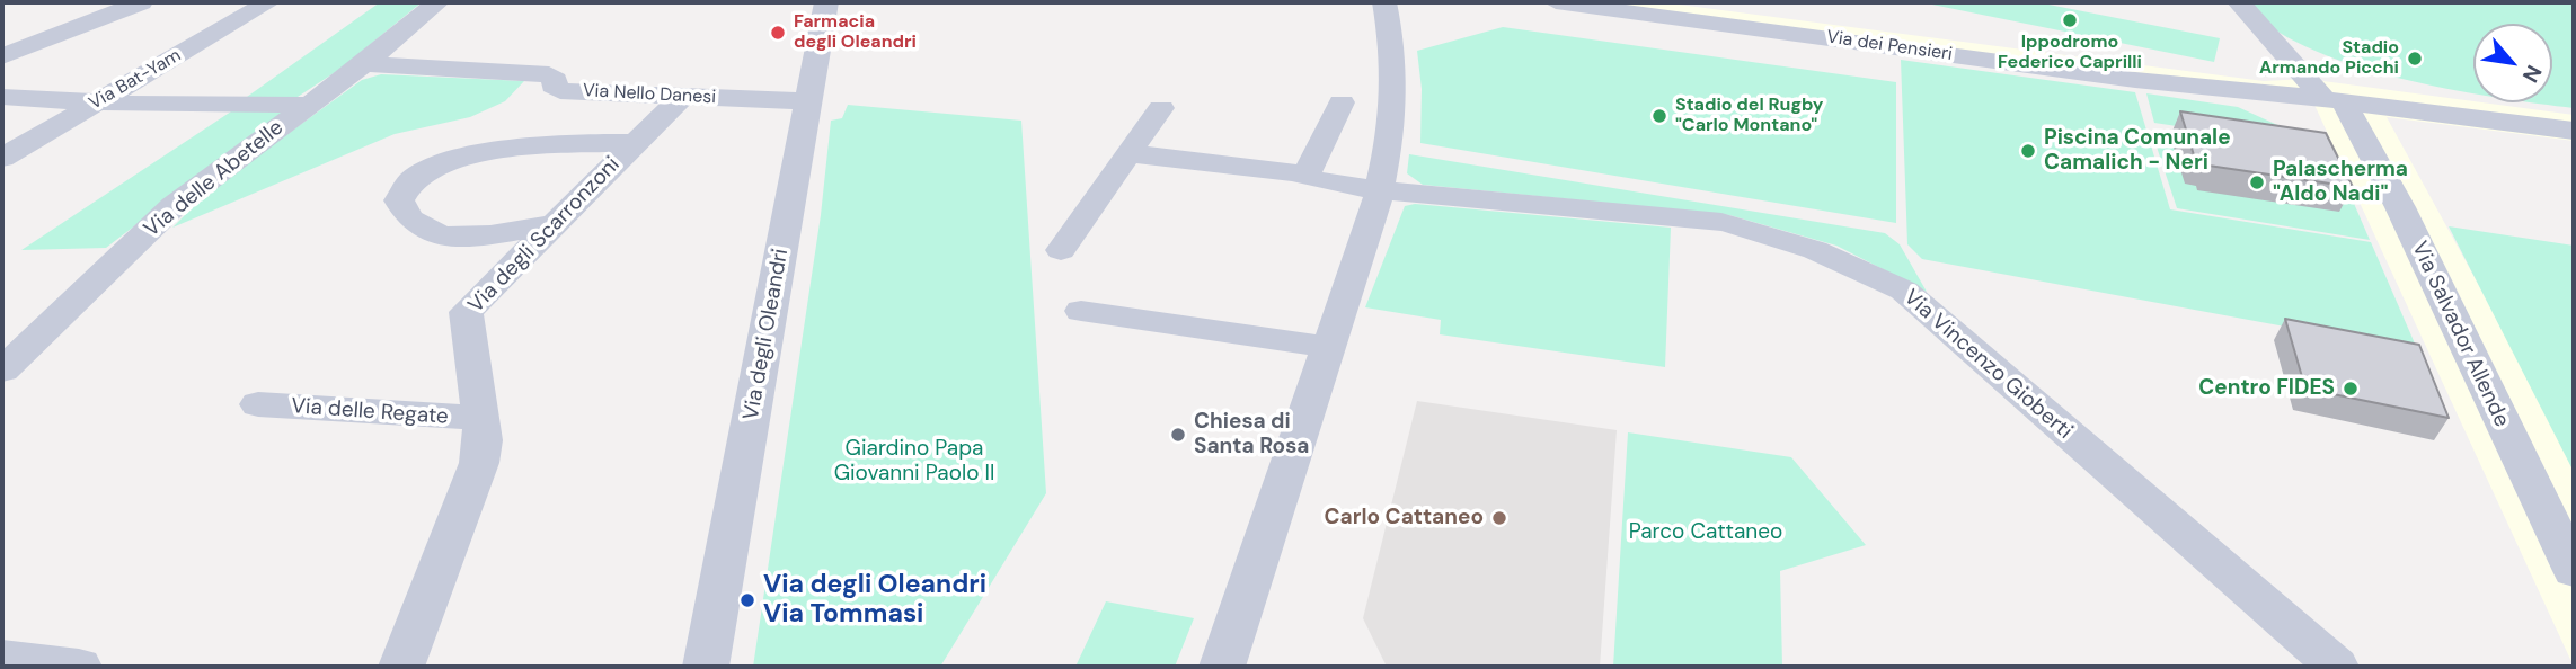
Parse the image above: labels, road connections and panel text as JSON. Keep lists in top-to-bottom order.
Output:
{
  "streets": {
    "street": [
      "Via dei Pensieri",
      "Via Bat-Yam",
      "Via Nello Danesi",
      "Via delle Abetelle",
      "Via degli Scarronzoni",
      "Via degli Oleandri",
      "Via Salvador Allende",
      "Via Vincenzo Gioberti",
      "Via delle Regate"
    ]
  },
  "crossings": [
    ["Via dei Pensieri", "Via Salvador Allende"],
    ["Via Nello Danesi", "Via delle Abetelle"],
    ["Via Nello Danesi", "Via degli Scarronzoni"],
    ["Via Nello Danesi", "Via degli Oleandri"],
    ["Via degli Scarronzoni", "Via delle Regate"]
  ],
  "parks": ["Giardino Papa Giovanni Paolo II", "Parco Cattaneo"],
  "places": [
    "Ippodromo Federico Caprilli",
    "Farmacia degli Oleandri",
    "Stadio Armando Picchi",
    "Stadio del Rugby \"Carlo Montano\"",
    "Piscina Comunale Camalich - Neri",
    "Palascherma \"Aldo Nadi\"",
    "Centro FIDES",
    "Chiesa di Santa Rosa",
    "Carlo Cattaneo",
    "Via degli Oleandri Via Tommasi"
  ],
  "north": "bottom right"
}
